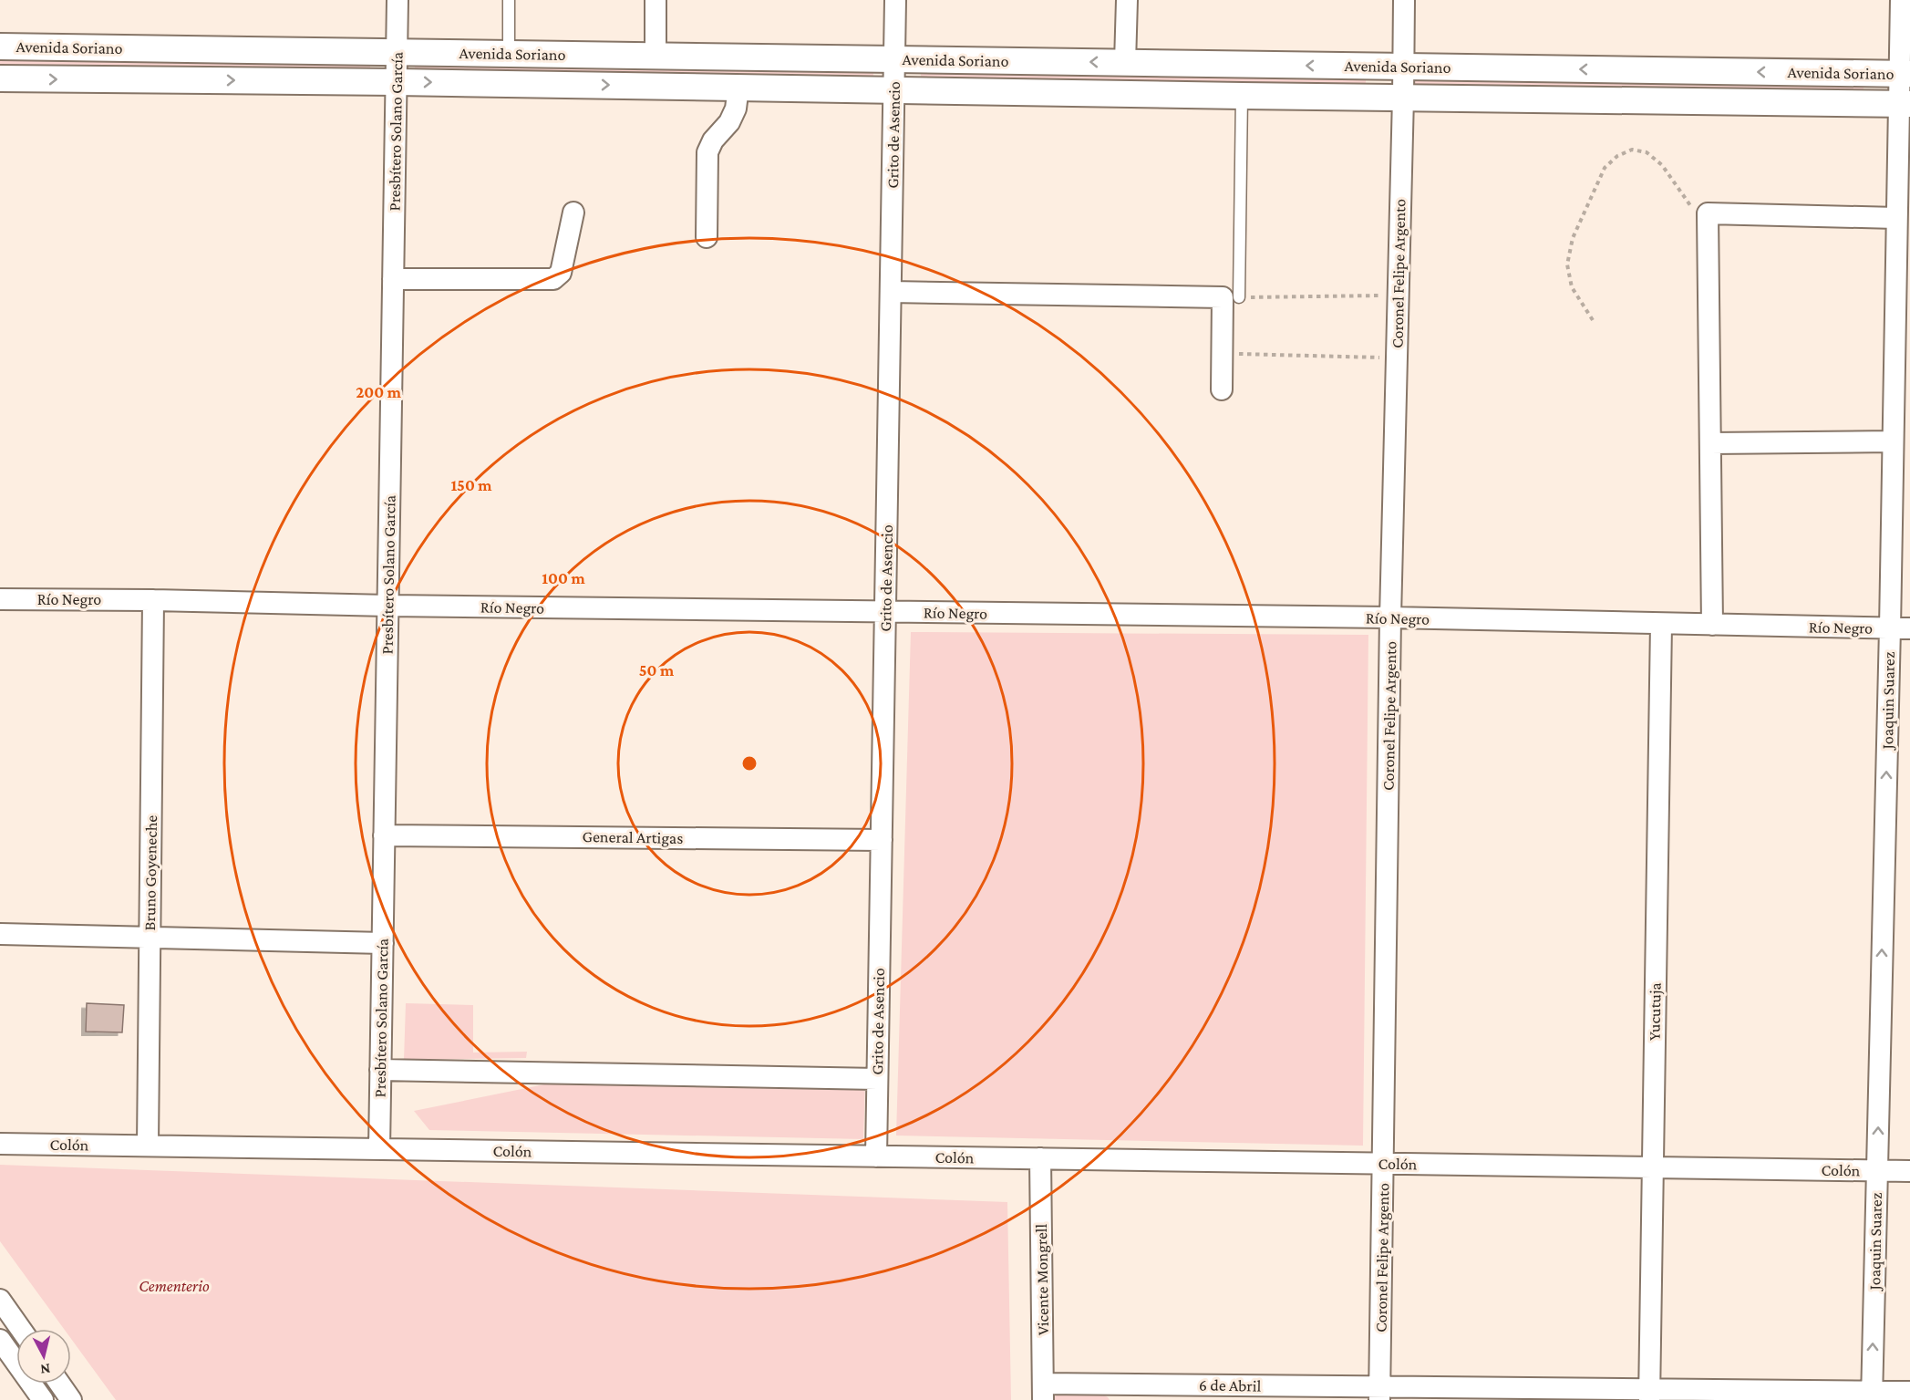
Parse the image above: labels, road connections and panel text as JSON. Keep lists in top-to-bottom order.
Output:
{
  "streets": {
    "street": [
      "Avenida Soriano",
      "Presbítero Solano García",
      "Grito de Asencio",
      "Coronel Felipe Argento",
      "Río Negro",
      "Joaquin Suarez",
      "General Artigas",
      "Bruno Goyeneche",
      "Yucutuja",
      "Colón",
      "Vicente Mongrell",
      "6 de Abril"
    ]
  },
  "crossings": [
    ["Avenida Soriano", "Presbítero Solano García"],
    ["Avenida Soriano", "Grito de Asencio"],
    ["Avenida Soriano", "Coronel Felipe Argento"],
    ["Avenida Soriano", "Joaquin Suarez"],
    ["Presbítero Solano García", "Río Negro"],
    ["Presbítero Solano García", "General Artigas"],
    ["Presbítero Solano García", "Colón"],
    ["Grito de Asencio", "Río Negro"],
    ["Grito de Asencio", "General Artigas"],
    ["Grito de Asencio", "Colón"],
    ["Coronel Felipe Argento", "Río Negro"],
    ["Coronel Felipe Argento", "Colón"],
    ["Coronel Felipe Argento", "6 de Abril"],
    ["Río Negro", "Joaquin Suarez"],
    ["Río Negro", "Bruno Goyeneche"],
    ["Río Negro", "Yucutuja"],
    ["Joaquin Suarez", "Colón"],
    ["Joaquin Suarez", "6 de Abril"],
    ["Bruno Goyeneche", "Colón"],
    ["Yucutuja", "Colón"],
    ["Yucutuja", "6 de Abril"],
    ["Colón", "Vicente Mongrell"],
    ["Vicente Mongrell", "6 de Abril"]
  ],
  "one_way": ["Joaquin Suarez"],
  "parks": ["Cementerio"],
  "north": "bottom",
  "rings": [
    "200 m",
    "150 m",
    "100 m",
    "50 m"
  ]
}
